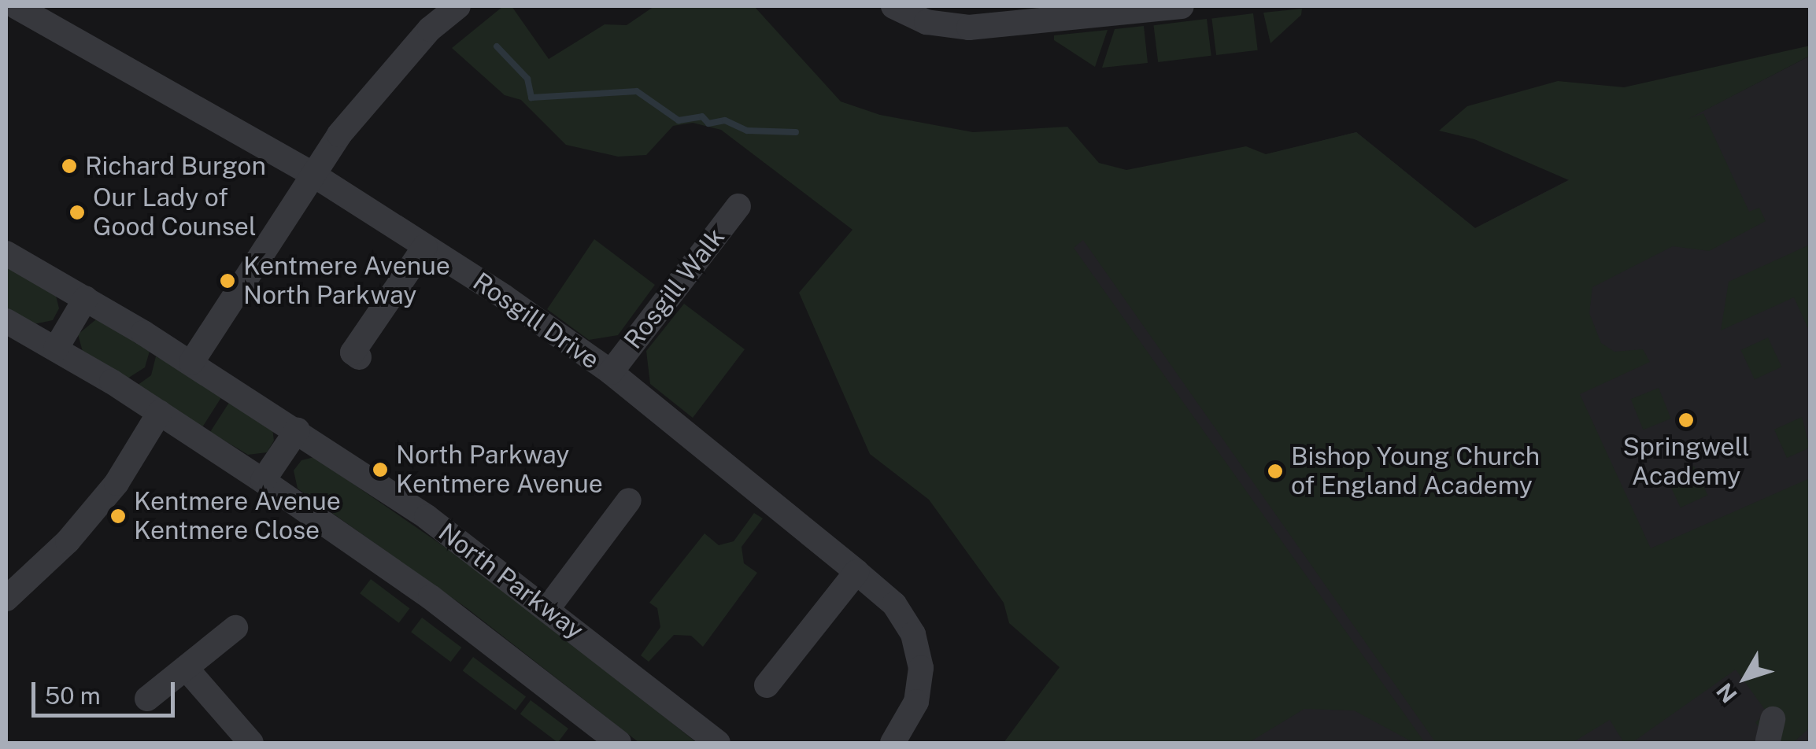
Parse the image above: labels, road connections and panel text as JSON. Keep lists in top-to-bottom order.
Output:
{
  "streets": {
    "street": ["Rosgill Walk", "Rosgill Drive", "North Parkway"]
  },
  "crossings": [
    ["Rosgill Walk", "Rosgill Drive"]
  ],
  "places": [
    "Richard Burgon",
    "Our Lady of Good Counsel",
    "Kentmere Avenue North Parkway",
    "Springwell Academy",
    "North Parkway Kentmere Avenue",
    "Bishop Young Church of England Academy",
    "Kentmere Avenue Kentmere Close"
  ],
  "scale_bar": "50 m",
  "north": "bottom left"
}
